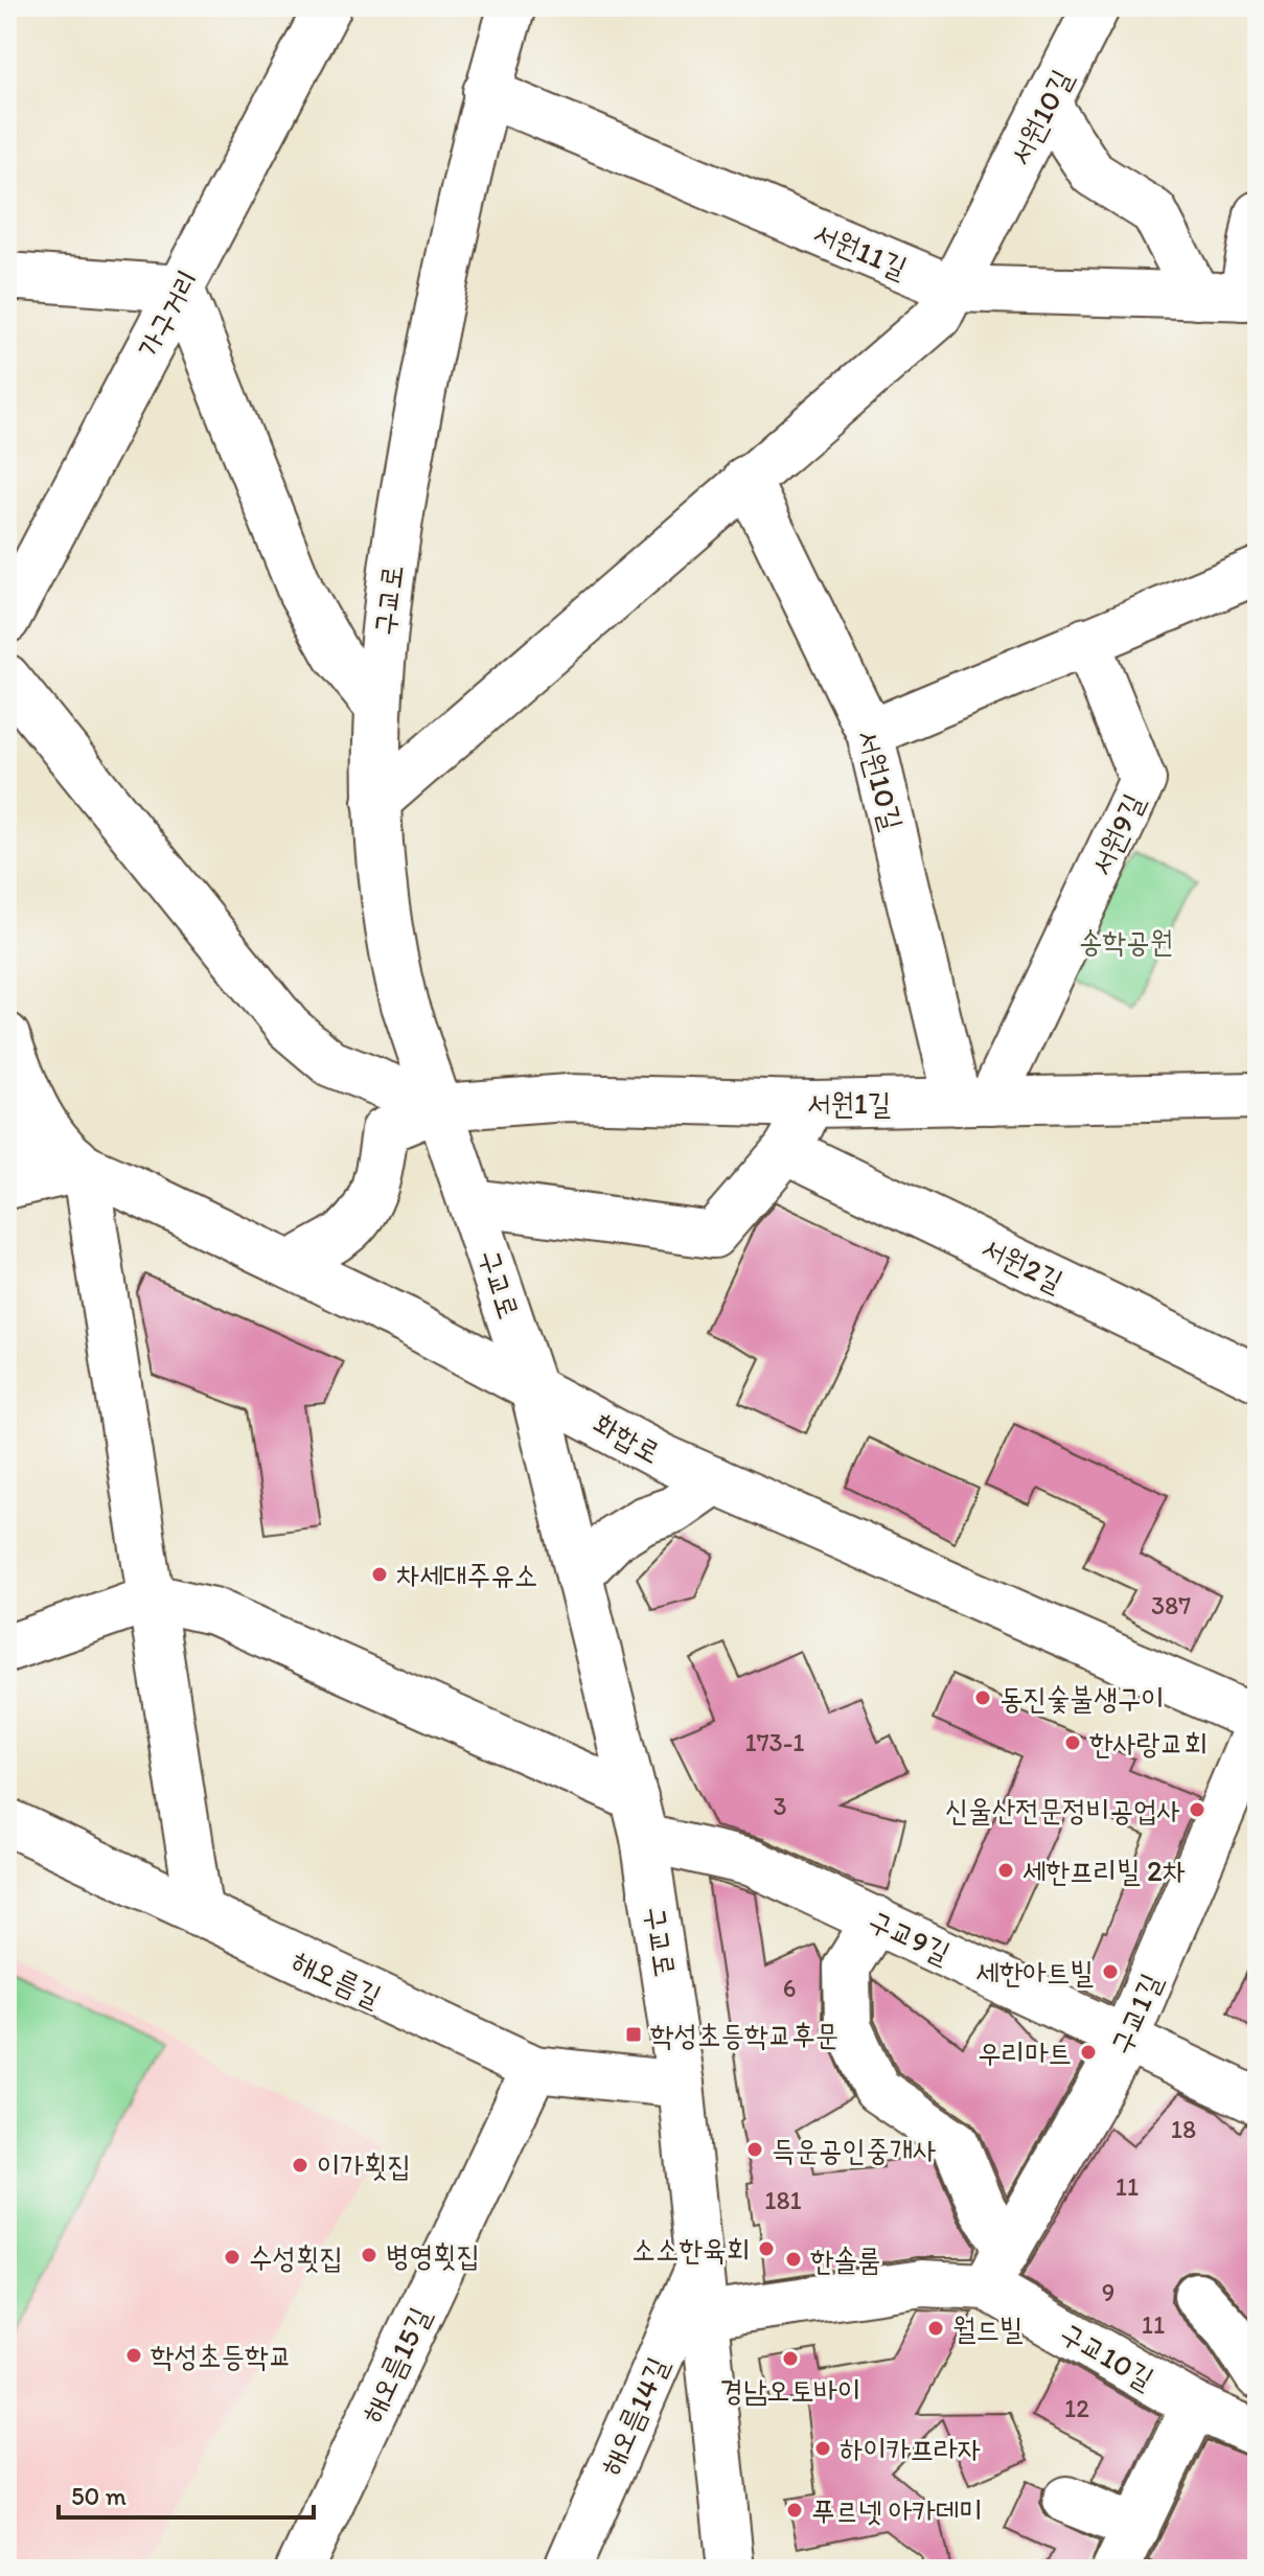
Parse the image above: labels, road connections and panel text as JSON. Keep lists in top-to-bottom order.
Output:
{
  "streets": {
    "street": [
      "서원10길",
      "서원11길",
      "가구거리",
      "구교로",
      "서원9길",
      "서원1길",
      "서원2길",
      "화합로",
      "구교9길",
      "해오름길",
      "구교1길",
      "구교10길",
      "해오름15길",
      "해오름14길"
    ]
  },
  "crossings": [
    ["서원10길", "서원11길"],
    ["서원10길", "구교로"],
    ["서원10길", "서원9길"],
    ["서원10길", "서원1길"],
    ["서원11길", "구교로"],
    ["구교로", "서원1길"],
    ["구교로", "화합로"],
    ["구교로", "구교9길"],
    ["구교로", "해오름길"],
    ["구교로", "구교10길"],
    ["구교로", "해오름14길"],
    ["서원9길", "서원1길"],
    ["화합로", "구교1길"],
    ["구교9길", "구교1길"],
    ["해오름길", "해오름15길"],
    ["구교1길", "구교10길"]
  ],
  "parks": ["송학공원"],
  "places": {
    "other": [
      "차세대주유소",
      "동진숯불생구이",
      "한사랑교회",
      "신울산전문정비공업사",
      "세한프리빌 2차",
      "세한아트빌",
      "우리마트",
      "득운공인중개사",
      "이가횟집",
      "소소한육회",
      "병영횟집",
      "수성횟집",
      "한솔룸",
      "월드빌",
      "학성초등학교",
      "경남오토바이",
      "하이카프라자",
      "푸르넷 아카데미"
    ],
    "transit": ["학성초등학교후문"]
  },
  "house_numbers": [
    "387",
    "173-1",
    "3",
    "6",
    "18",
    "11",
    "181",
    "9",
    "11",
    "12"
  ],
  "scale_bar": "50 m"
}
